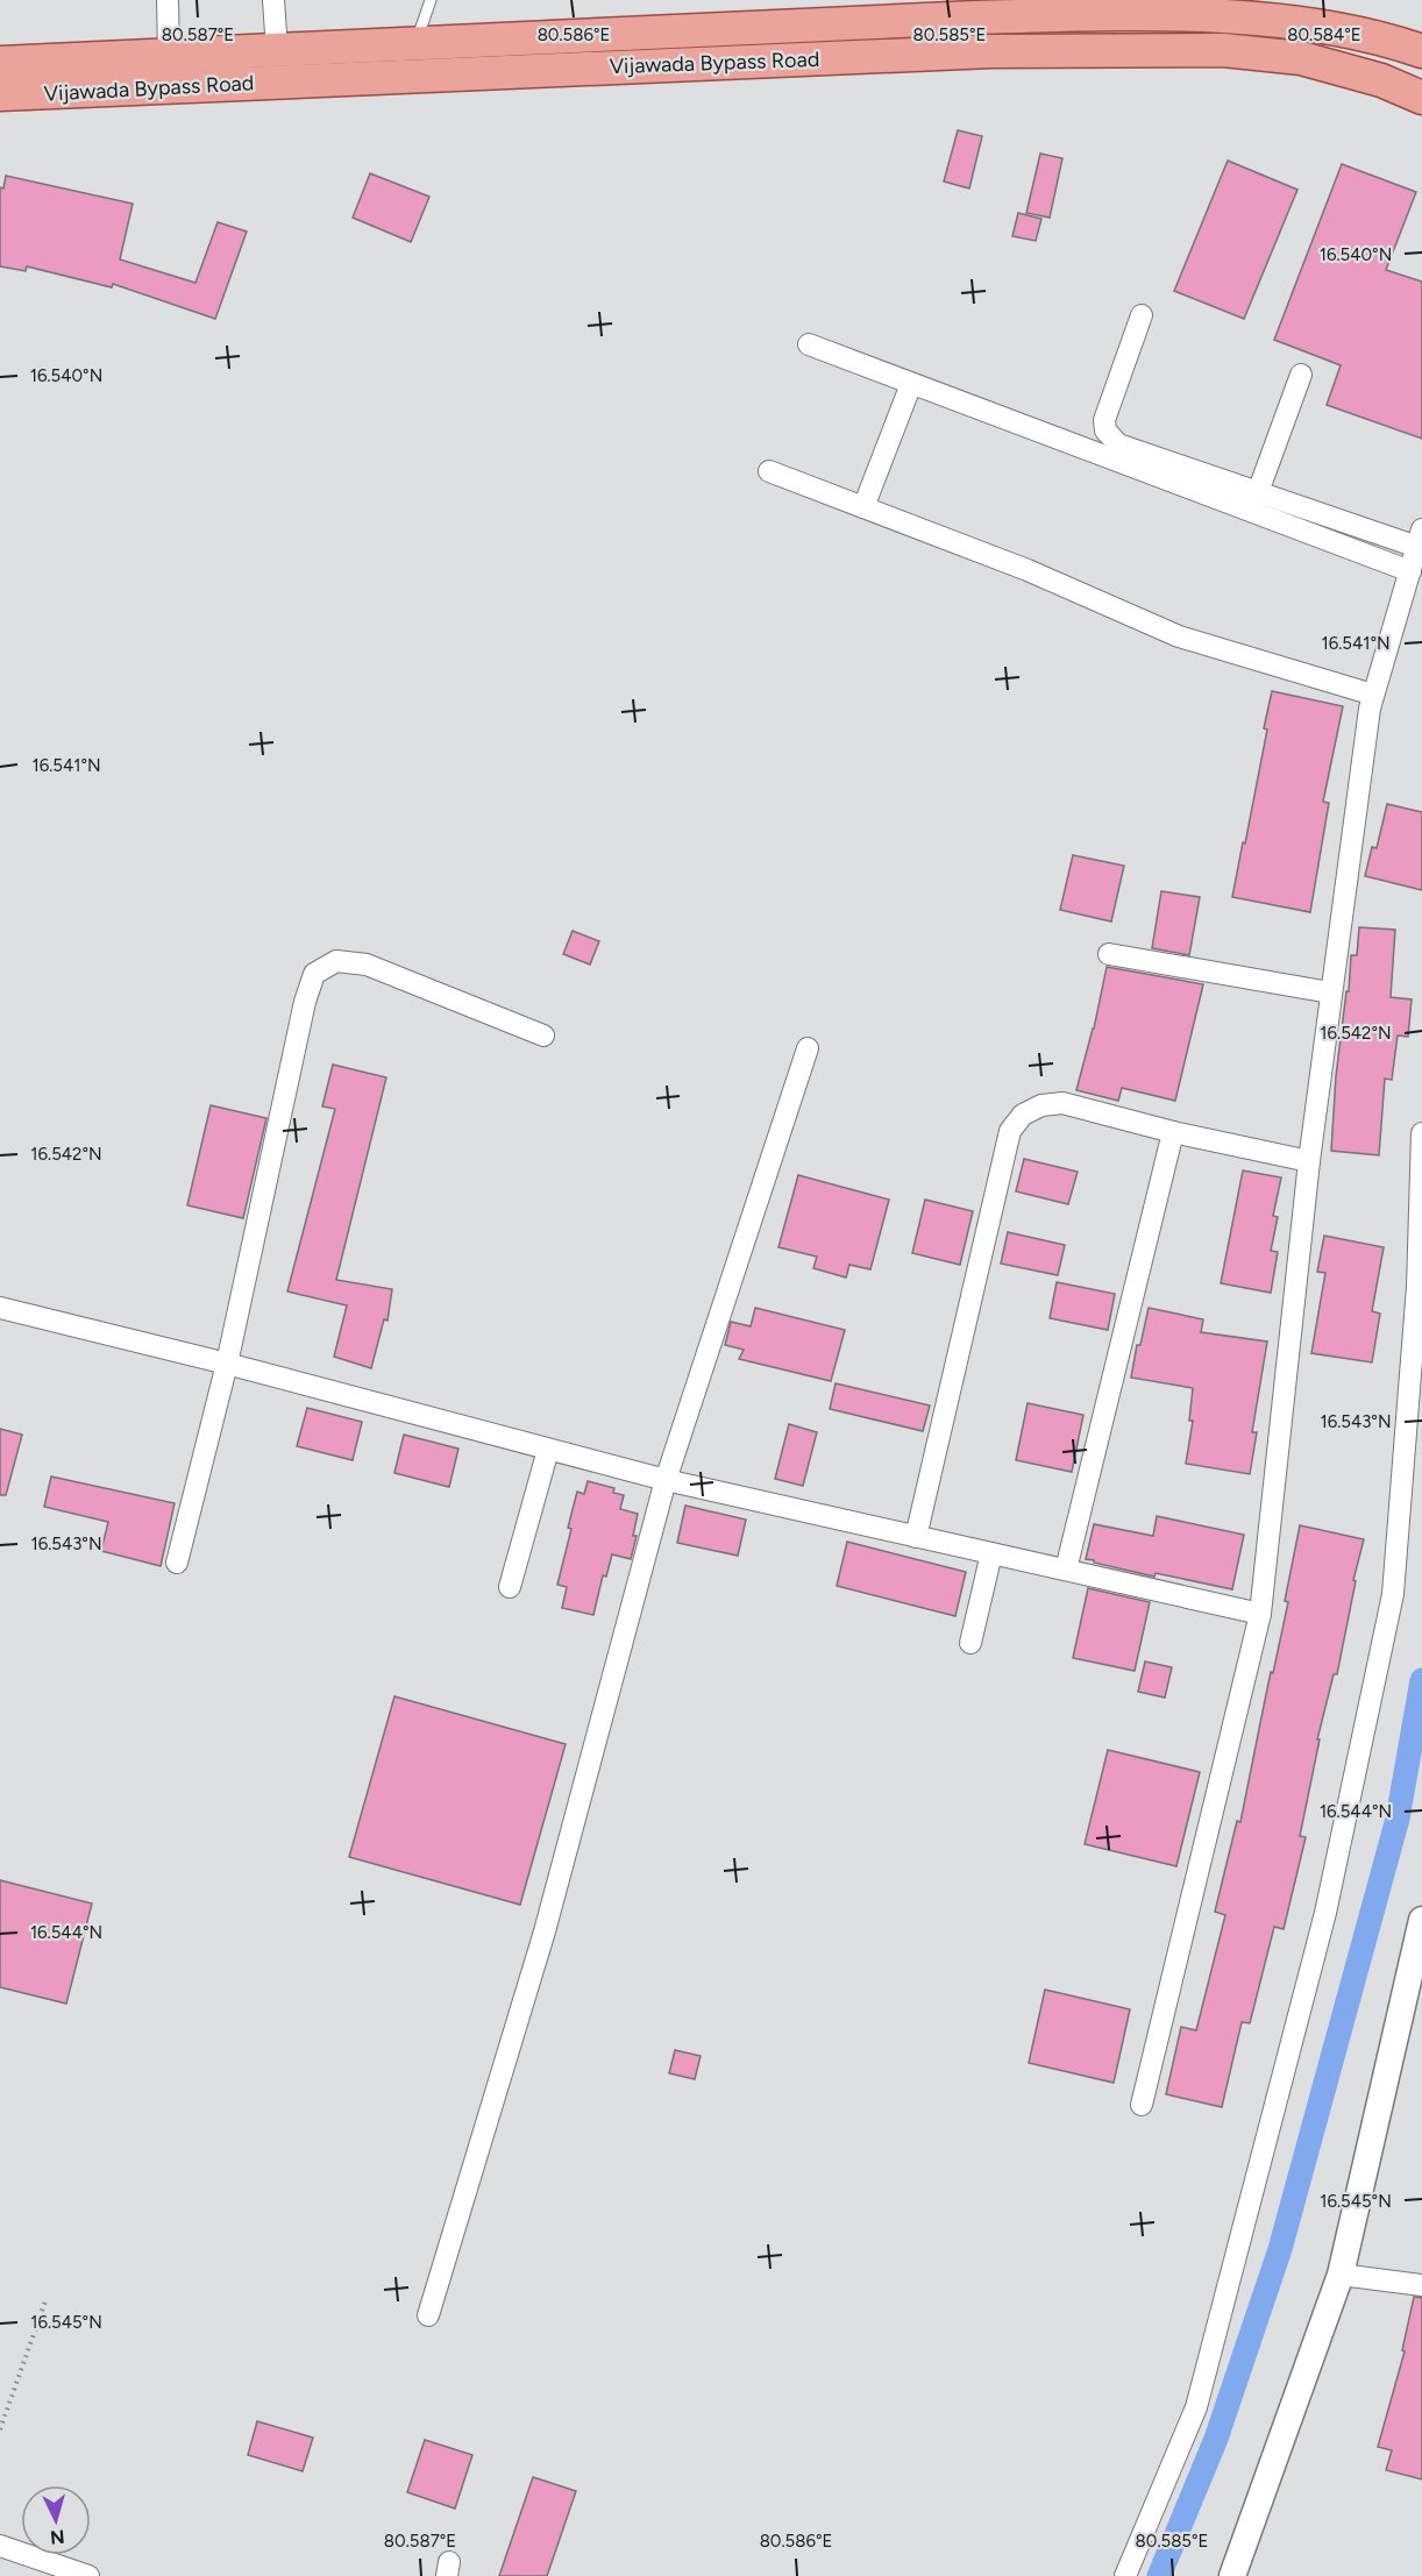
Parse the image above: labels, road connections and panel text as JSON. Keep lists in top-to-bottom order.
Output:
{
  "streets": {
    "main road": ["Vijawada Bypass Road"]
  },
  "north": "bottom",
  "coordinates": [
    "80.584°E",
    "80.587°E",
    "80.586°E",
    "80.585°E",
    "16.540°N",
    "16.541°N",
    "16.542°N",
    "16.543°N",
    "16.544°N",
    "16.545°N"
  ]
}
